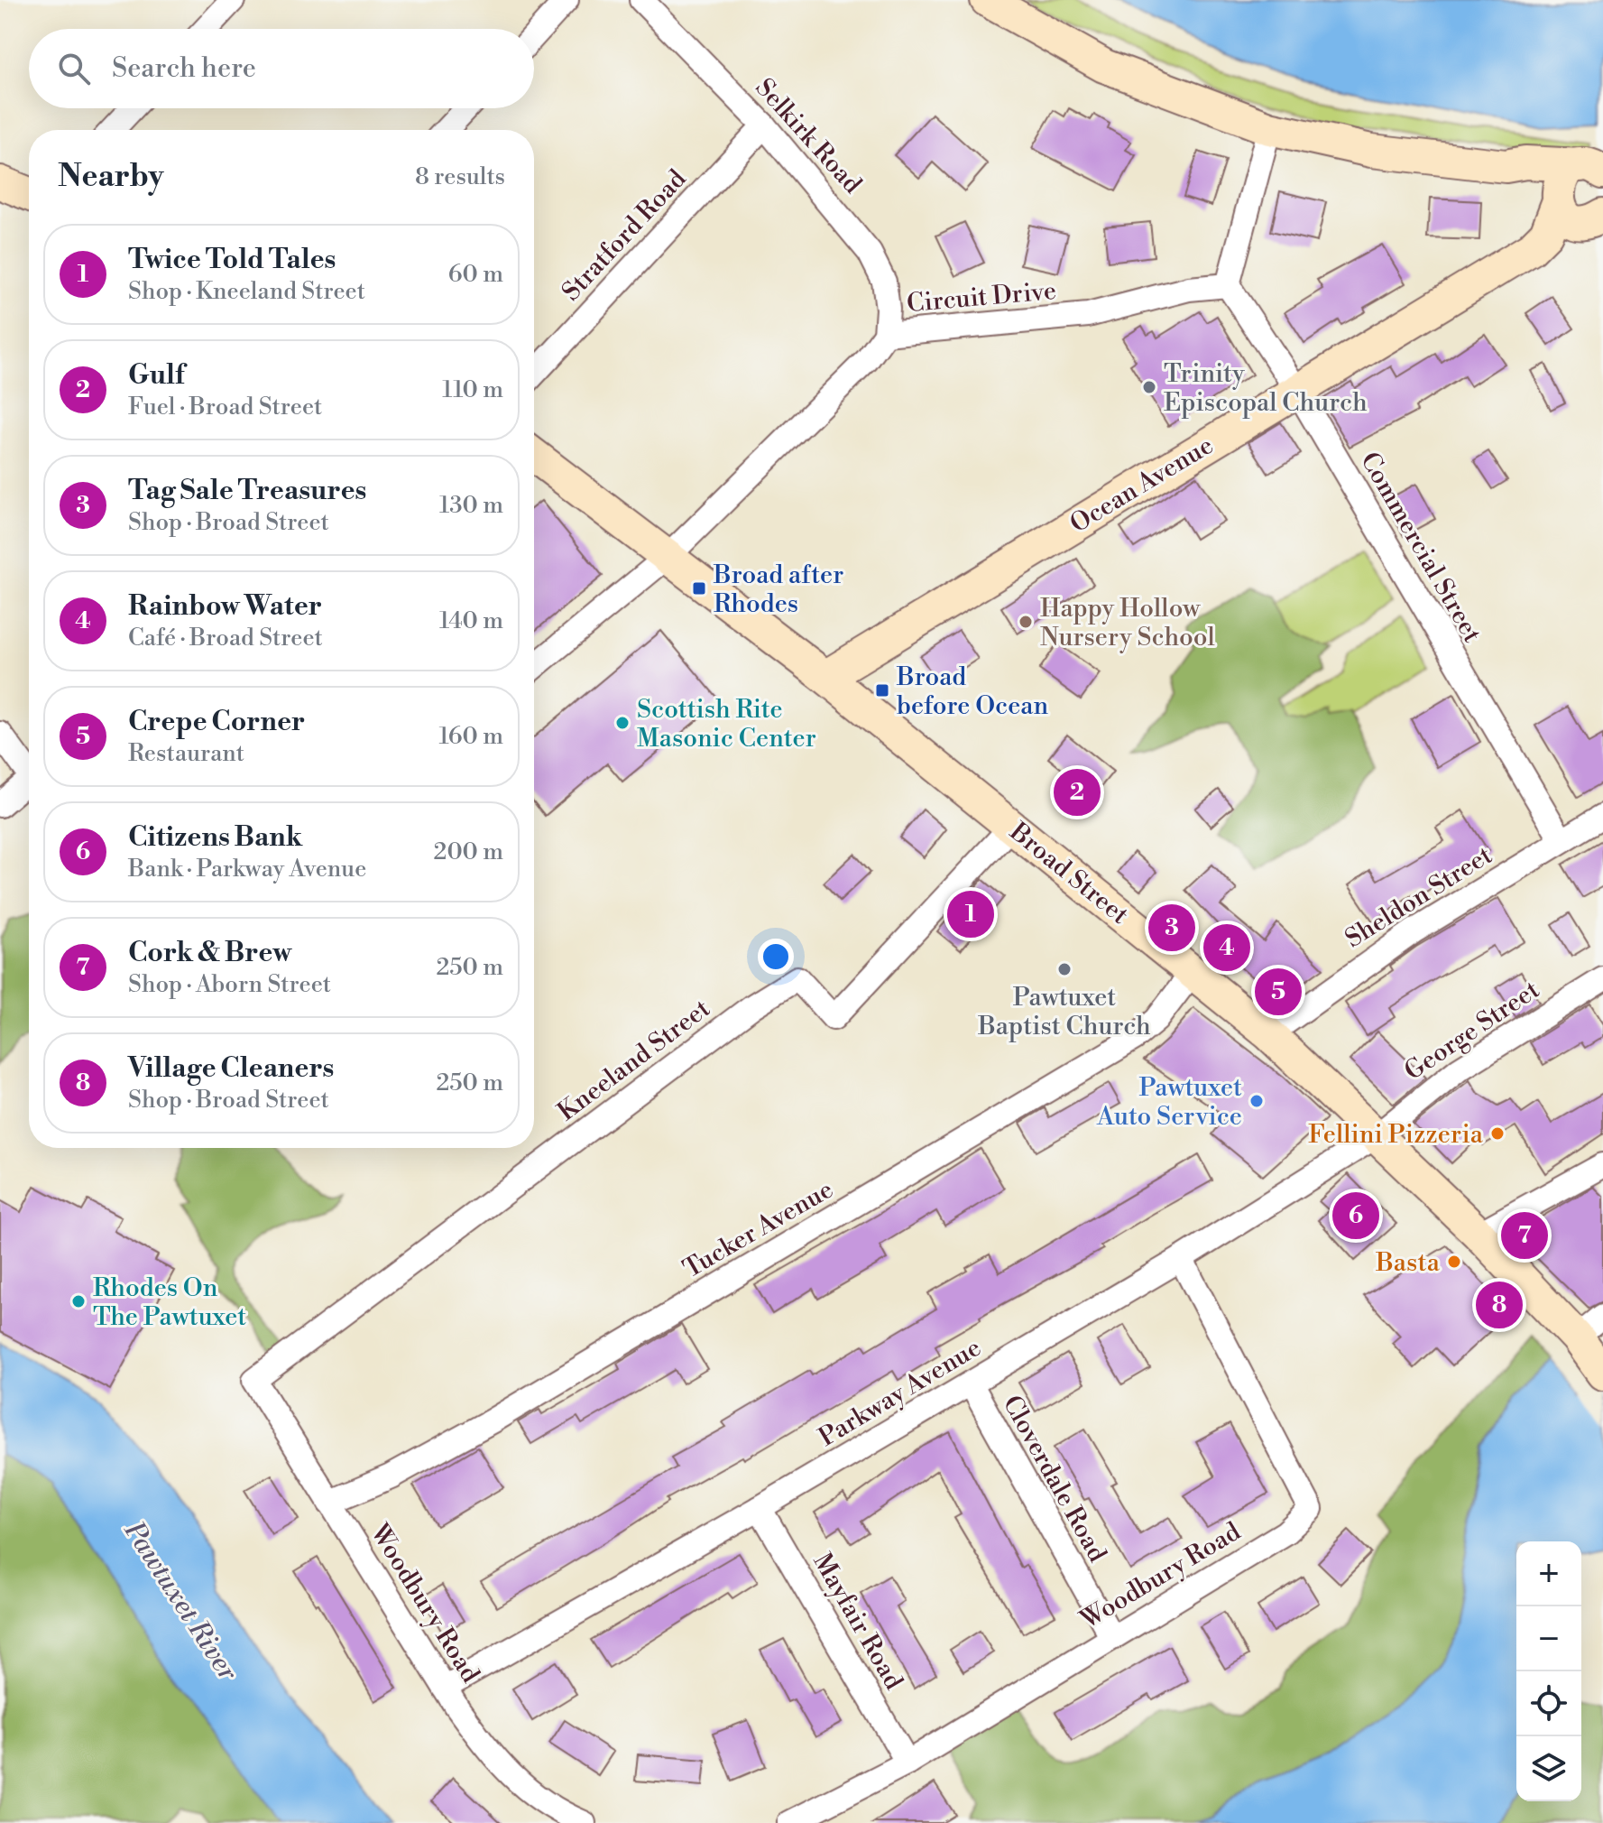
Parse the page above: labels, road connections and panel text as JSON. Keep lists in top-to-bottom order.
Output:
{
  "streets": {
    "street": [
      "Selkirk Road",
      "Stratford Road",
      "Circuit Drive",
      "Ocean Avenue",
      "Commercial Street",
      "Broad Street",
      "Sheldon Street",
      "George Street",
      "Kneeland Street",
      "Tucker Avenue",
      "Parkway Avenue",
      "Cloverdale Road",
      "Woodbury Road",
      "Mayfair Road"
    ]
  },
  "crossings": [
    ["Selkirk Road", "Stratford Road"],
    ["Selkirk Road", "Circuit Drive"],
    ["Circuit Drive", "Commercial Street"],
    ["Circuit Drive", "Broad Street"],
    ["Ocean Avenue", "Commercial Street"],
    ["Ocean Avenue", "Broad Street"],
    ["Commercial Street", "Sheldon Street"],
    ["Broad Street", "Sheldon Street"],
    ["Broad Street", "George Street"],
    ["Broad Street", "Kneeland Street"],
    ["Broad Street", "Tucker Avenue"],
    ["Broad Street", "Parkway Avenue"],
    ["George Street", "Parkway Avenue"],
    ["Kneeland Street", "Woodbury Road"],
    ["Tucker Avenue", "Woodbury Road"],
    ["Parkway Avenue", "Cloverdale Road"],
    ["Parkway Avenue", "Woodbury Road"],
    ["Parkway Avenue", "Mayfair Road"],
    ["Cloverdale Road", "Woodbury Road"],
    ["Woodbury Road", "Mayfair Road"]
  ],
  "water": ["Pawtuxet River"],
  "places": {
    "other": [
      "Trinity Episcopal Church",
      "Happy Hollow Nursery School",
      "Scottish Rite Masonic Center",
      "Pawtuxet Baptist Church",
      "Pawtuxet Auto Service",
      "Fellini Pizzeria",
      "Basta",
      "Rhodes On The Pawtuxet"
    ],
    "transit": ["Broad after Rhodes", "Broad before Ocean"]
  },
  "page": {
    "search": "Search here",
    "heading": ["Nearby", "8 results"],
    "list": [
      {
        "mark": "1",
        "name": "Twice Told Tales",
        "note": "Shop · Kneeland Street",
        "value": "60 m"
      },
      {
        "mark": "2",
        "name": "Gulf",
        "note": "Fuel · Broad Street",
        "value": "110 m"
      },
      {
        "mark": "3",
        "name": "Tag Sale Treasures",
        "note": "Shop · Broad Street",
        "value": "130 m"
      },
      {
        "mark": "4",
        "name": "Rainbow Water",
        "note": "Café · Broad Street",
        "value": "140 m"
      },
      {
        "mark": "5",
        "name": "Crepe Corner",
        "note": "Restaurant",
        "value": "160 m"
      },
      {
        "mark": "6",
        "name": "Citizens Bank",
        "note": "Bank · Parkway Avenue",
        "value": "200 m"
      },
      {
        "mark": "7",
        "name": "Cork & Brew",
        "note": "Shop · Aborn Street",
        "value": "250 m"
      },
      {
        "mark": "8",
        "name": "Village Cleaners",
        "note": "Shop · Broad Street",
        "value": "250 m"
      }
    ],
    "pins": [
      "2",
      "1",
      "3",
      "4",
      "5",
      "6",
      "7",
      "8"
    ],
    "map_buttons": ["+", "−"]
  }
}
